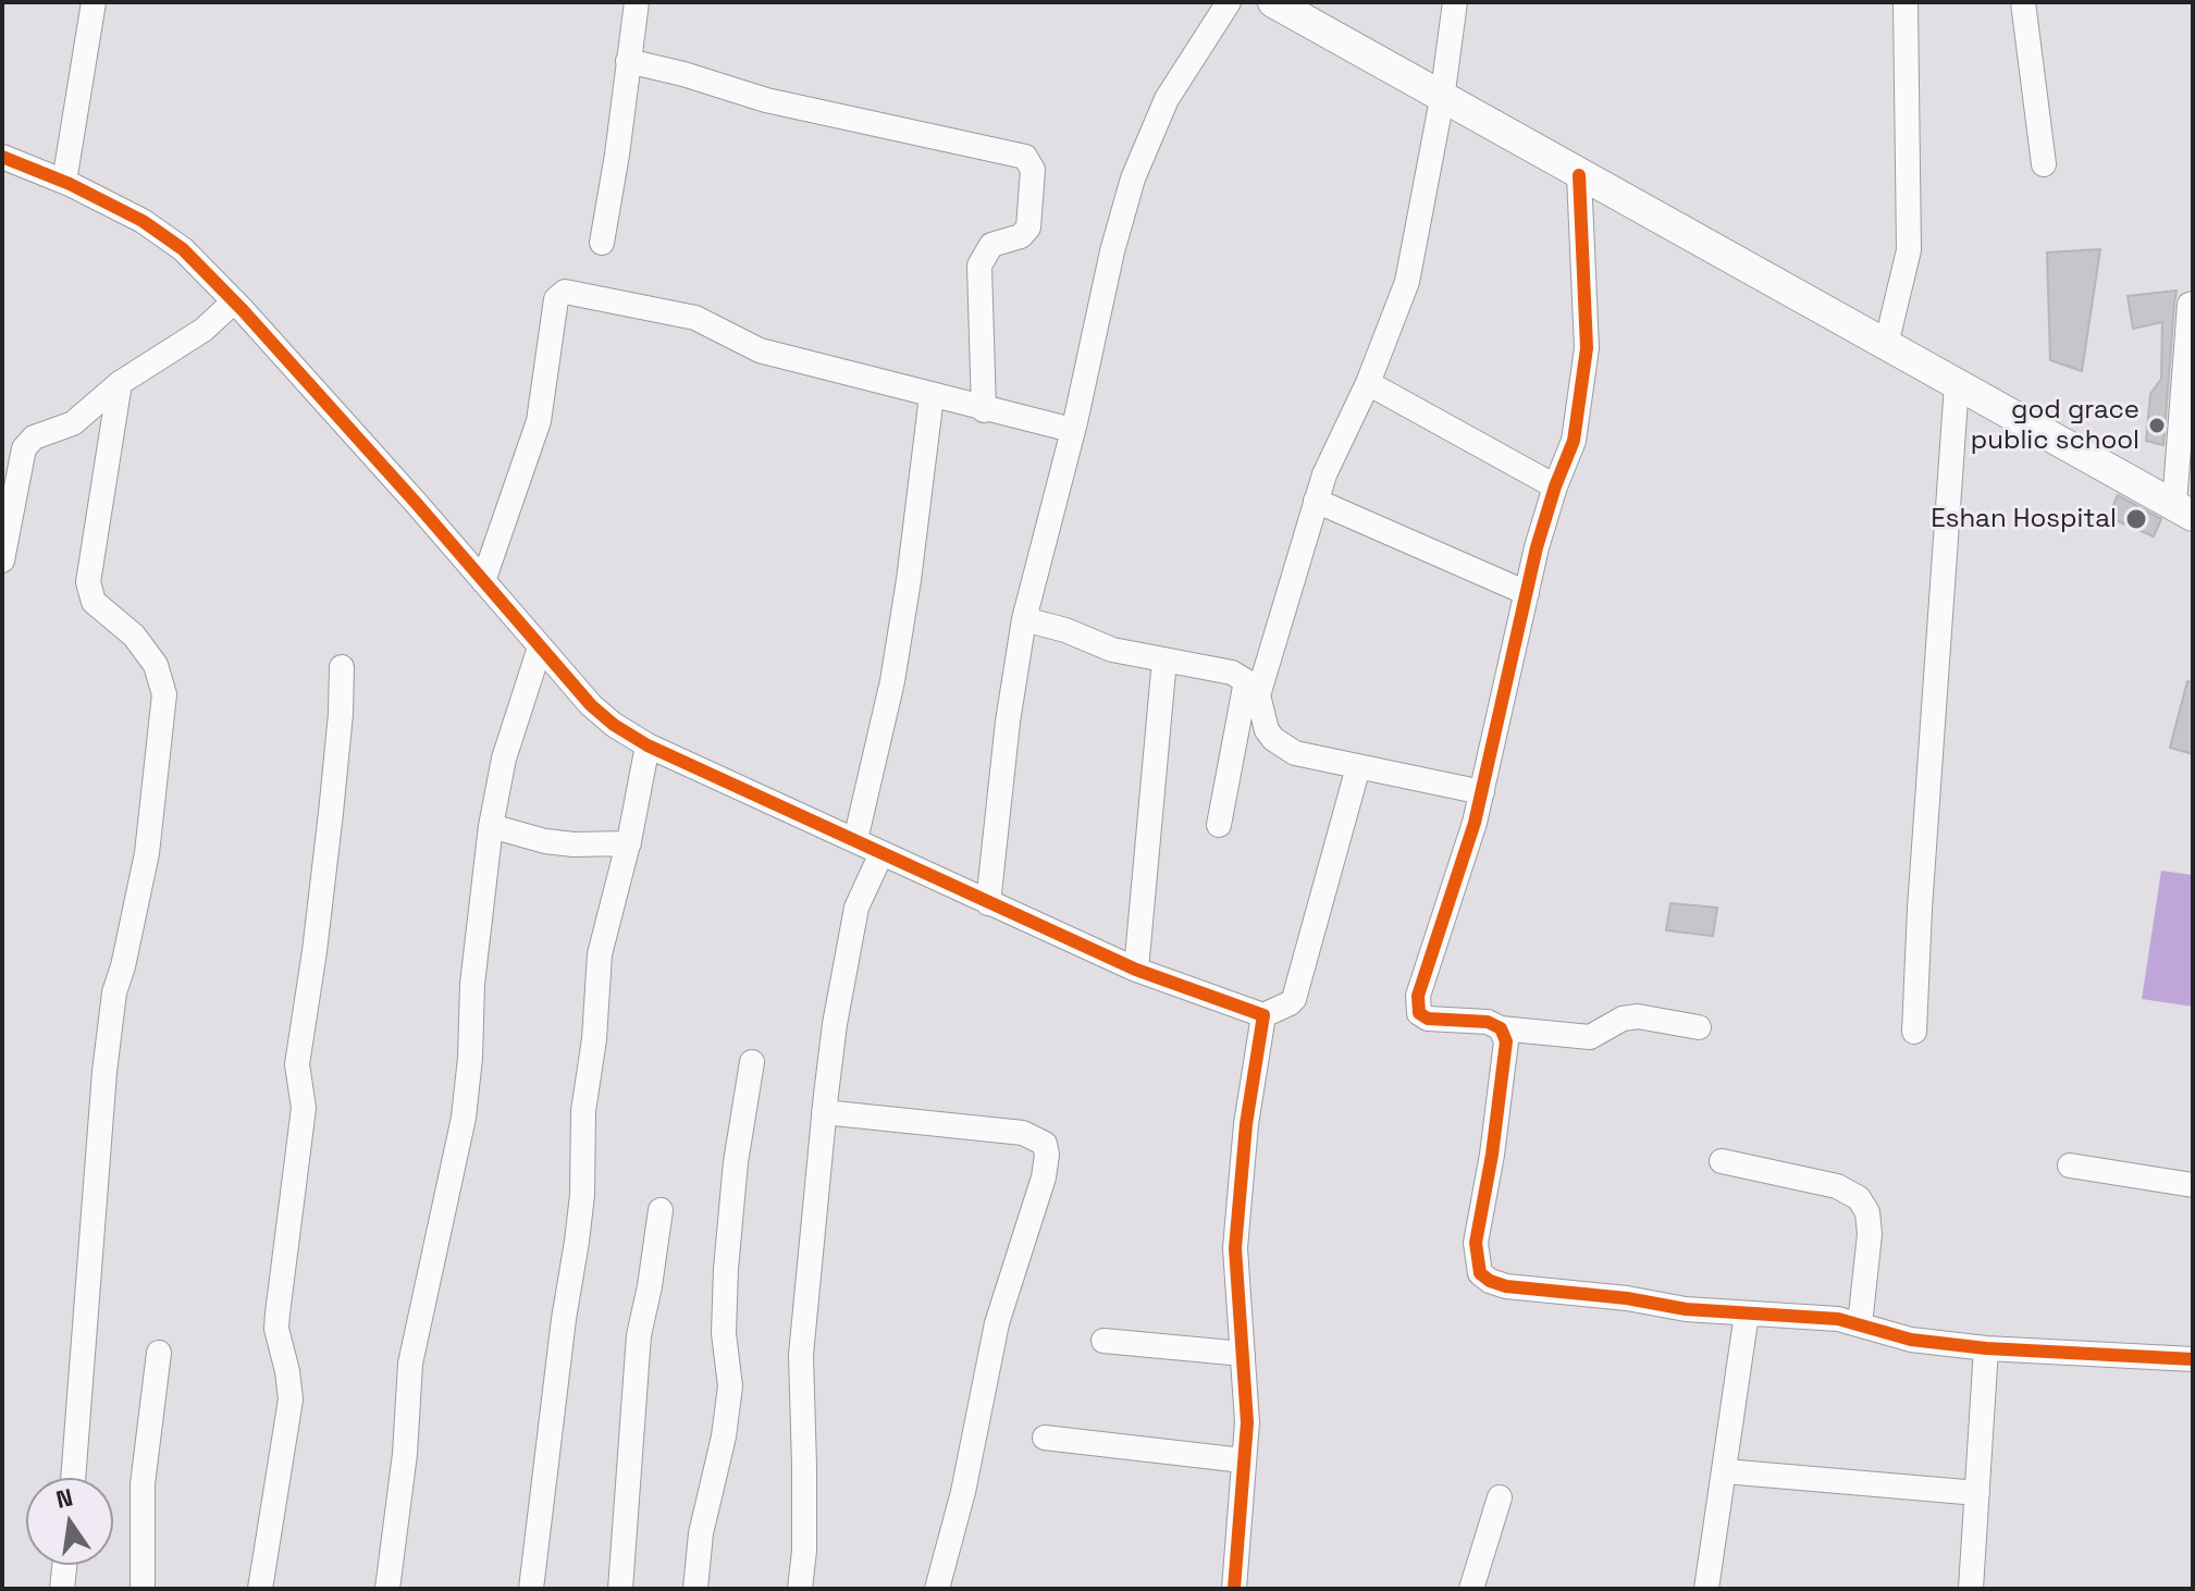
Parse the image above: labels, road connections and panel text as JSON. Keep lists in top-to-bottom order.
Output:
{
  "places": ["god grace public school", "Eshan Hospital"],
  "north": "top"
}
